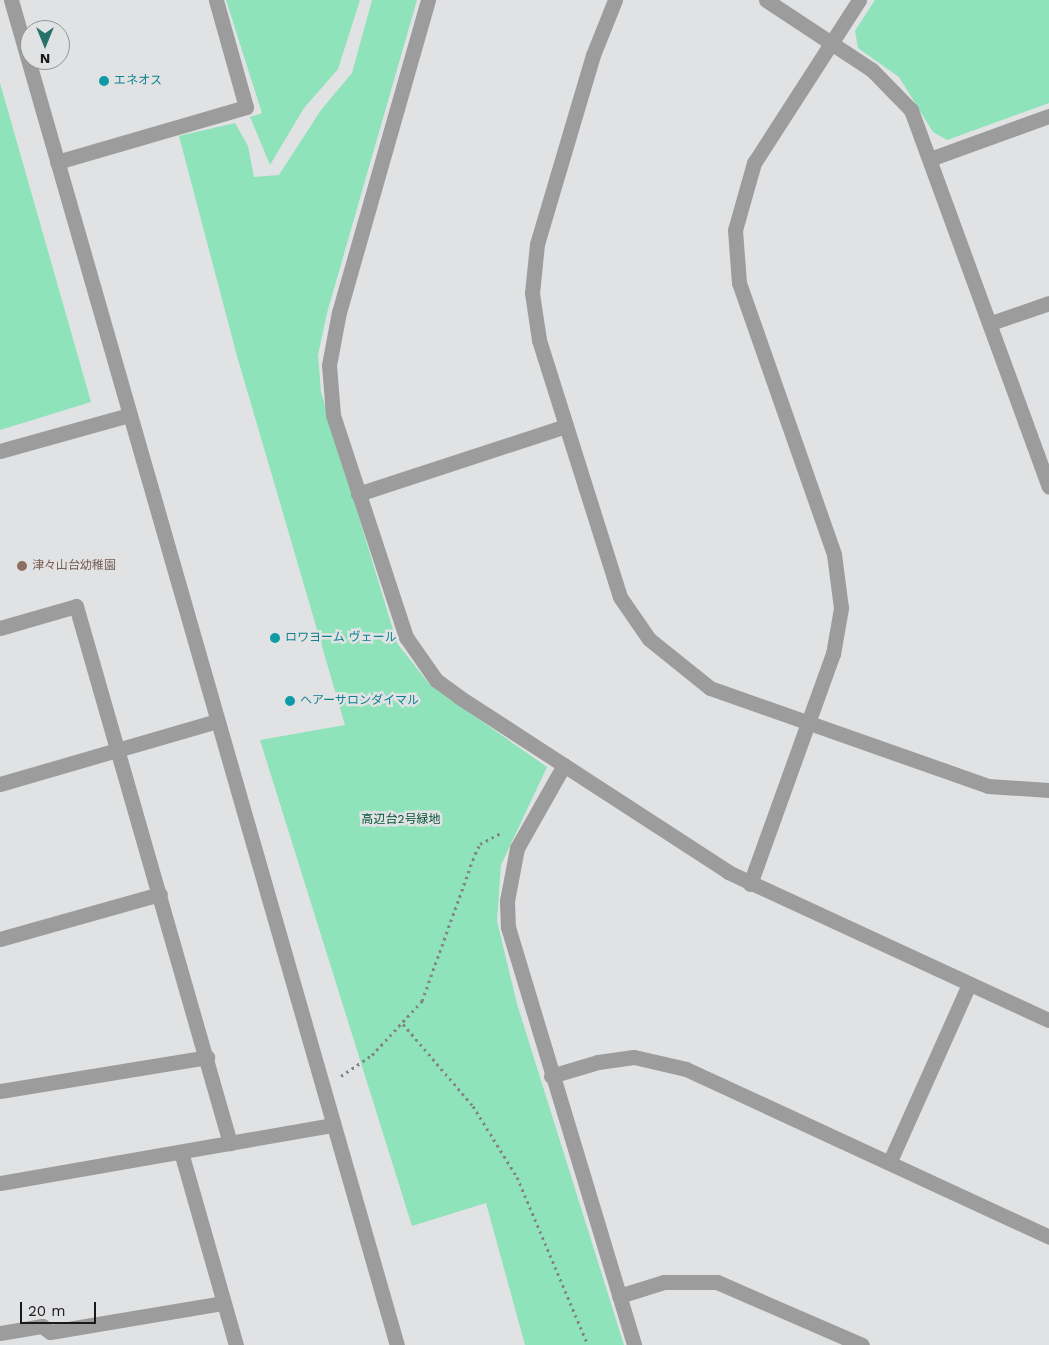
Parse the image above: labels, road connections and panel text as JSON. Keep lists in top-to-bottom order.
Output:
{
  "parks": ["高辺台2号緑地"],
  "places": [
    "エネオス",
    "津々山台幼稚園",
    "ロワヨーム ヴェール",
    "ヘアーサロンダイマル"
  ],
  "scale_bar": "20 m",
  "north": "bottom"
}
